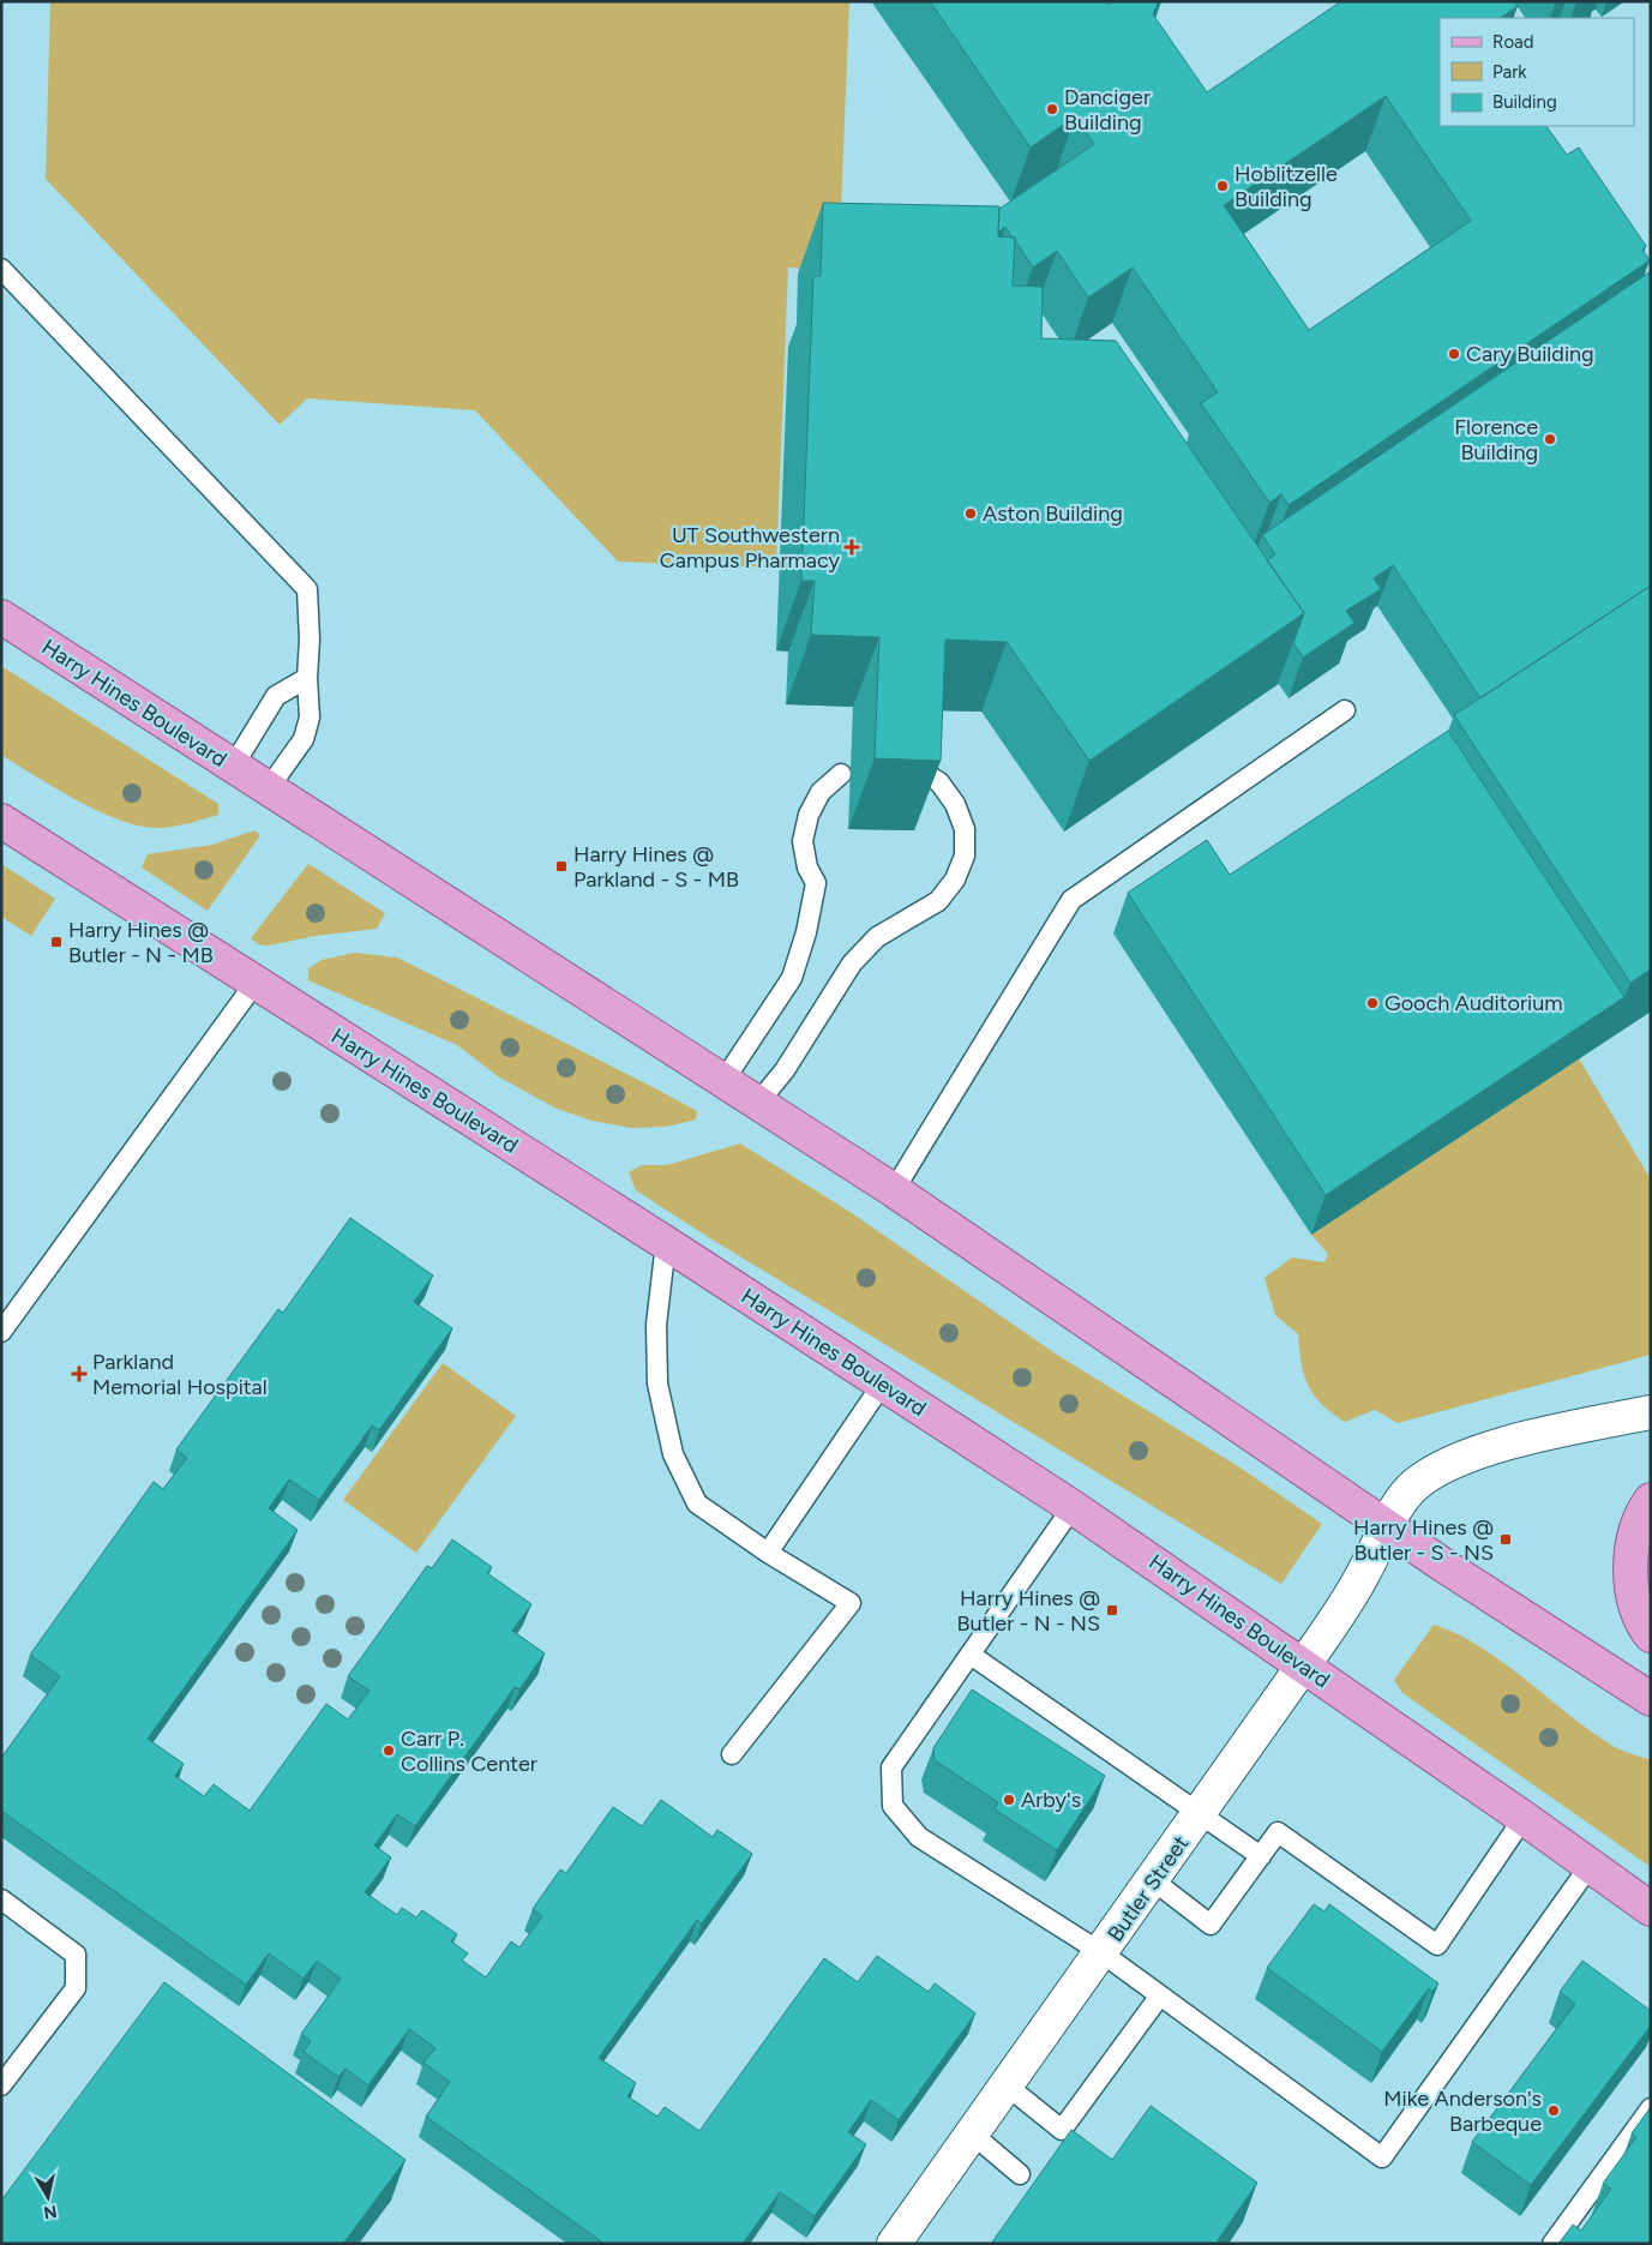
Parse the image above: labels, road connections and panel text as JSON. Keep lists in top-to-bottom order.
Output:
{
  "streets": {
    "main road": ["Harry Hines Boulevard"],
    "street": ["Butler Street"]
  },
  "crossings": [
    ["Harry Hines Boulevard", "Butler Street"]
  ],
  "places": {
    "other": [
      "Danciger Building",
      "Hoblitzelle Building",
      "Cary Building",
      "Florence Building",
      "Aston Building",
      "Gooch Auditorium",
      "Carr P. Collins Center",
      "Arby's",
      "Mike Anderson's Barbeque"
    ],
    "health": ["UT Southwestern Campus Pharmacy", "Parkland Memorial Hospital"],
    "transit": [
      "Harry Hines @ Parkland - S - MB",
      "Harry Hines @ Butler - N - MB",
      "Harry Hines @ Butler - S - NS",
      "Harry Hines @ Butler - N - NS"
    ]
  },
  "legend": ["Road", "Park", "Building"],
  "north": "bottom"
}
